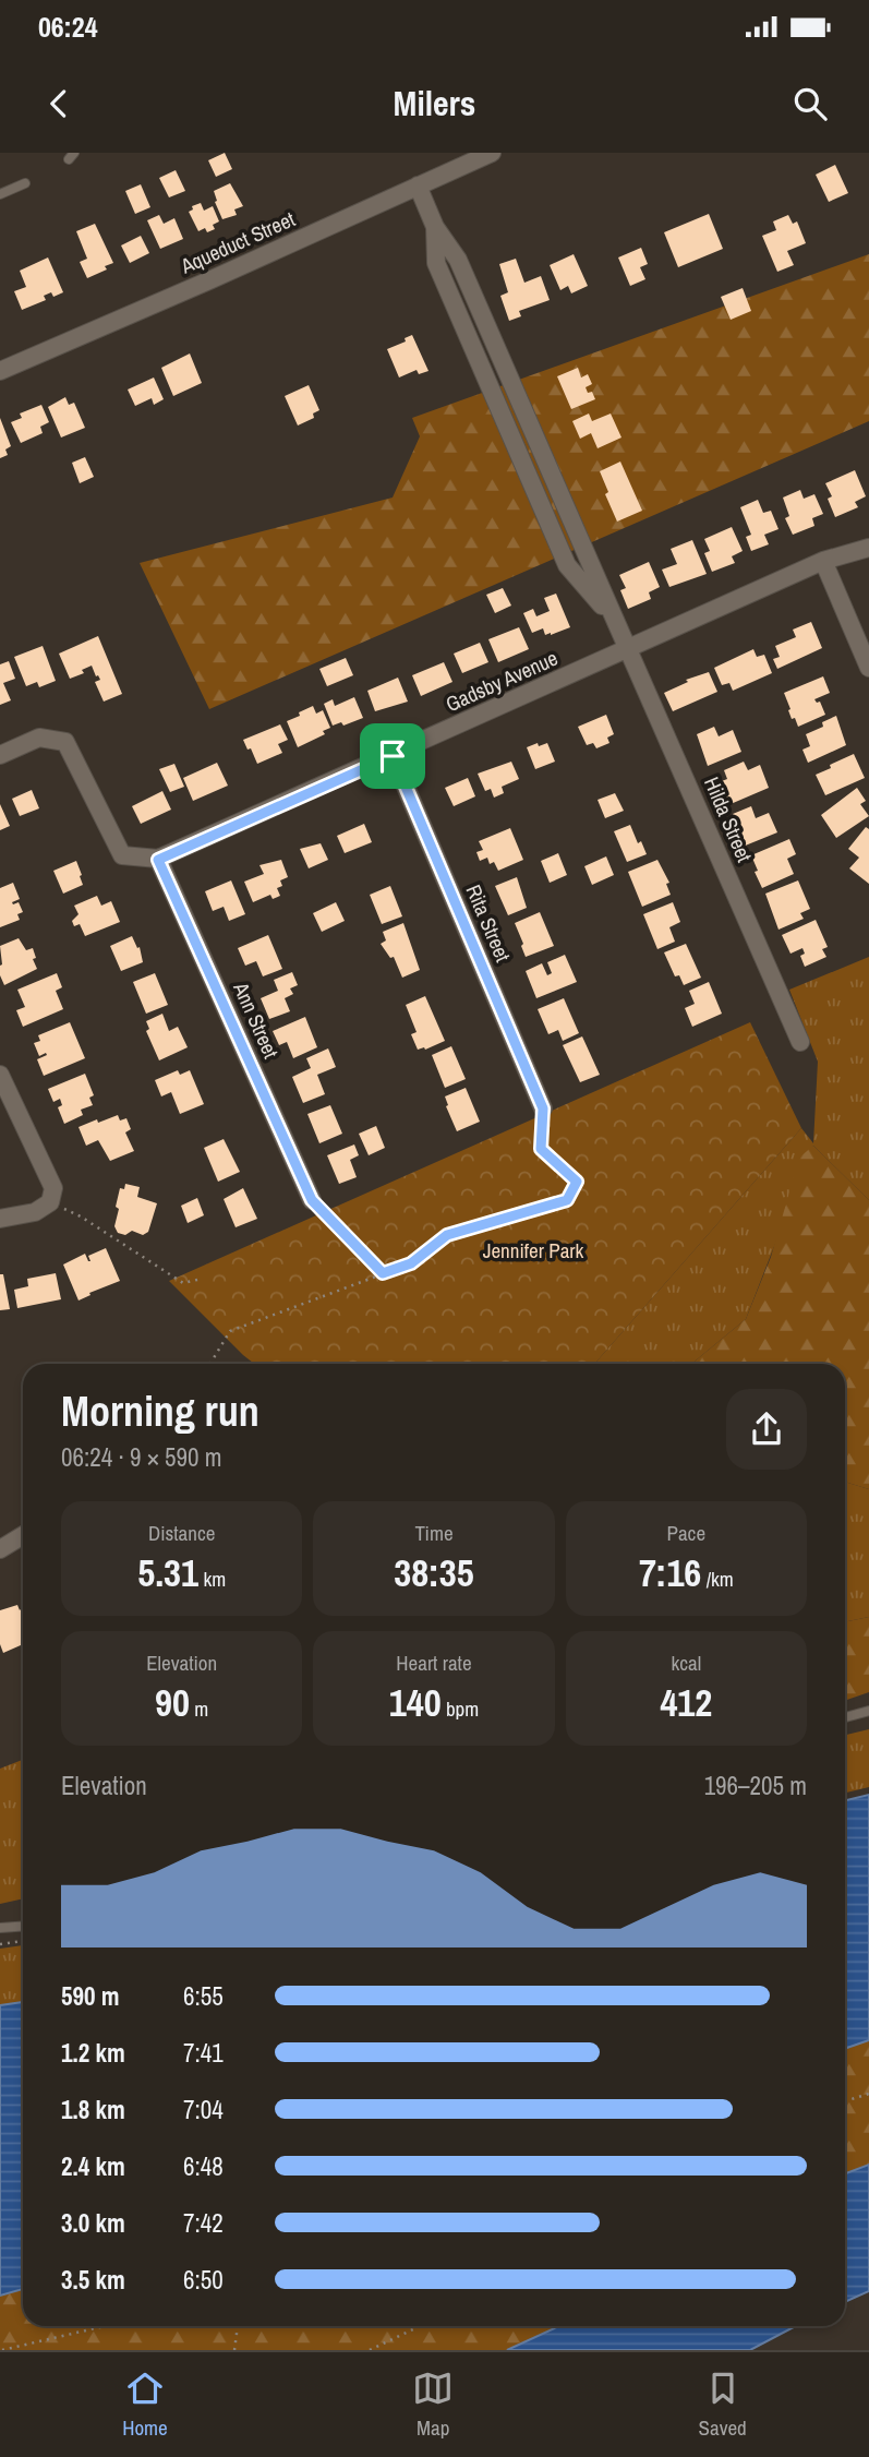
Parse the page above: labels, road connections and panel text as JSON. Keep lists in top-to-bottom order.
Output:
{
  "streets": {
    "street": [
      "Aqueduct Street",
      "Gadsby Avenue",
      "Hilda Street",
      "Rita Street",
      "Ann Street"
    ]
  },
  "crossings": [
    ["Aqueduct Street", "Hilda Street"],
    ["Gadsby Avenue", "Hilda Street"],
    ["Gadsby Avenue", "Rita Street"],
    ["Gadsby Avenue", "Ann Street"]
  ],
  "parks": ["Jennifer Park"],
  "page": {
    "status": "06:24",
    "header": "Milers",
    "heading": ["Morning run", "06:24 · 9 × 590 m"],
    "stats": [
      ["Distance", "5.31 km"],
      ["Time", "38:35"],
      ["Pace", "7:16 /km"],
      ["Elevation", "90 m"],
      ["Heart rate", "140 bpm"],
      ["kcal", "412"]
    ],
    "chart": ["Elevation", "196–205 m"],
    "list": [
      {
        "name": "590 m",
        "note": "6:55"
      },
      {
        "name": "1.2 km",
        "note": "7:41"
      },
      {
        "name": "1.8 km",
        "note": "7:04"
      },
      {
        "name": "2.4 km",
        "note": "6:48"
      },
      {
        "name": "3.0 km",
        "note": "7:42"
      },
      {
        "name": "3.5 km",
        "note": "6:50"
      }
    ],
    "tabs": ["Home", "Map", "Saved"]
  }
}
